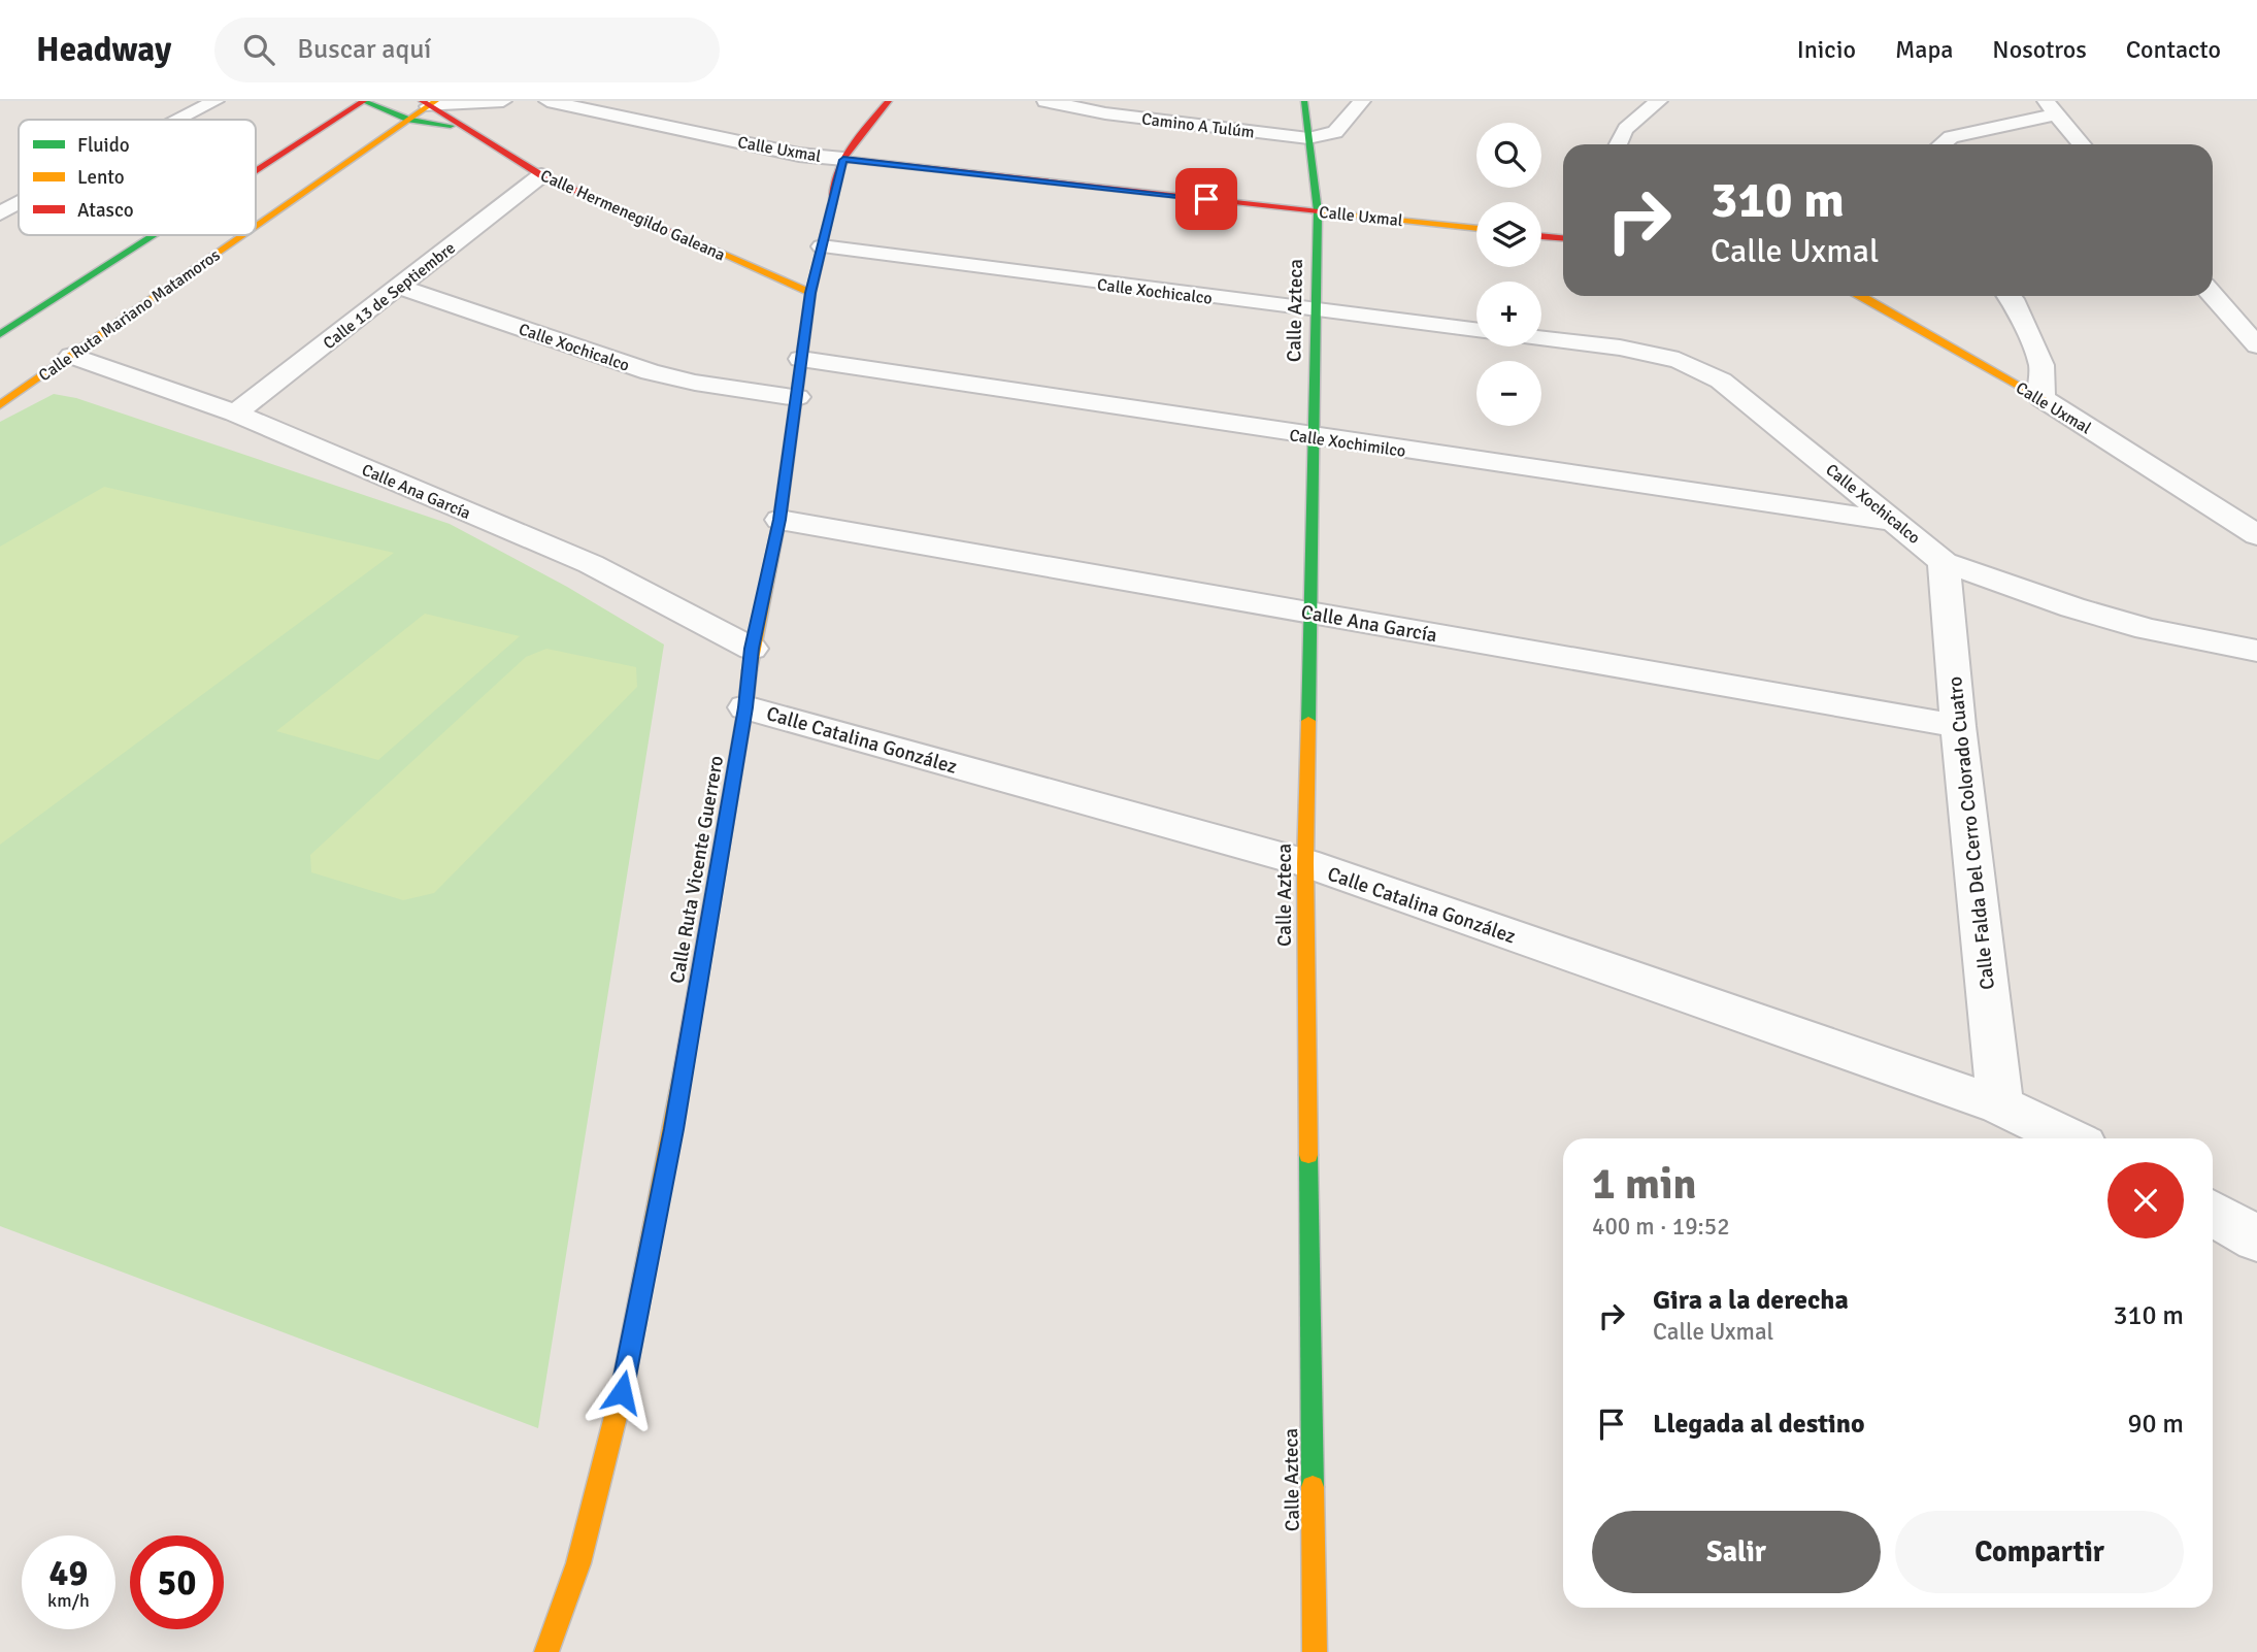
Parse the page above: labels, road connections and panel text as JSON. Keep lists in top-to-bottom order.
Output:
{
  "streets": {
    "main road": [
      "Calle Uxmal",
      "Calle Hermenegildo Galeana",
      "Calle Azteca",
      "Calle Ruta Mariano Matamoros",
      "Calle Ruta Vicente Guerrero"
    ],
    "street": [
      "Camino A Tulúm",
      "Calle Xochicalco",
      "Calle 13 de Septiembre",
      "Calle Xochimilco",
      "Calle Ana García",
      "Calle Catalina González",
      "Calle Falda Del Cerro Colorado Cuatro"
    ]
  },
  "crossings": [
    ["Camino A Tulúm", "Calle Azteca"],
    ["Calle Uxmal", "Calle Azteca"],
    ["Calle Uxmal", "Calle Ruta Vicente Guerrero"],
    ["Calle Hermenegildo Galeana", "Calle 13 de Septiembre"],
    ["Calle Hermenegildo Galeana", "Calle Ruta Mariano Matamoros"],
    ["Calle Hermenegildo Galeana", "Calle Ruta Vicente Guerrero"],
    ["Calle Xochicalco", "Calle 13 de Septiembre"],
    ["Calle Xochicalco", "Calle Azteca"],
    ["Calle Xochicalco", "Calle Xochimilco"],
    ["Calle Xochicalco", "Calle Falda Del Cerro Colorado Cuatro"],
    ["Calle Xochicalco", "Calle Ruta Vicente Guerrero"],
    ["Calle 13 de Septiembre", "Calle Ana García"],
    ["Calle Azteca", "Calle Xochimilco"],
    ["Calle Azteca", "Calle Ana García"],
    ["Calle Azteca", "Calle Catalina González"],
    ["Calle Ruta Mariano Matamoros", "Calle Ana García"],
    ["Calle Xochimilco", "Calle Ruta Vicente Guerrero"],
    ["Calle Ana García", "Calle Falda Del Cerro Colorado Cuatro"],
    ["Calle Ana García", "Calle Ruta Vicente Guerrero"],
    ["Calle Catalina González", "Calle Falda Del Cerro Colorado Cuatro"],
    ["Calle Catalina González", "Calle Ruta Vicente Guerrero"]
  ],
  "legend": ["Fluido", "Lento", "Atasco"],
  "page": {
    "header": "Headway",
    "search": "Buscar aquí",
    "nav": [
      "Inicio",
      "Mapa",
      "Nosotros",
      "Contacto"
    ],
    "map_buttons": ["+", "−"],
    "turn": ["310 m", "Calle Uxmal"],
    "heading": ["1 min", "400 m · 19:52"],
    "list": [
      {
        "name": "Gira a la derecha",
        "note": "Calle Uxmal",
        "value": "310 m"
      },
      {
        "name": "Llegada al destino",
        "value": "90 m"
      }
    ],
    "buttons": ["Salir", "Compartir"],
    "speed": "49 km/h",
    "limit": "50"
  }
}
